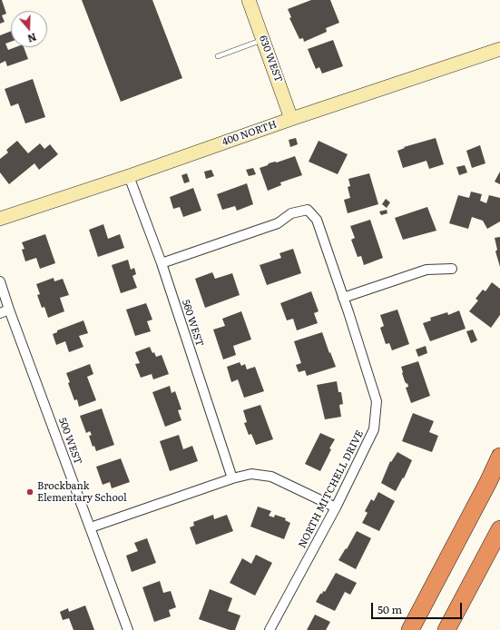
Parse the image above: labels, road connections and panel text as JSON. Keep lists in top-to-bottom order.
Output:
{
  "streets": {
    "main road": ["630 WEST", "400 NORTH"],
    "street": ["560 WEST", "500 WEST", "NORTH MITCHELL DRIVE"]
  },
  "crossings": [
    ["630 WEST", "400 NORTH"],
    ["400 NORTH", "560 WEST"],
    ["560 WEST", "NORTH MITCHELL DRIVE"]
  ],
  "places": ["Brockbank Elementary School"],
  "scale_bar": "50 m",
  "north": "bottom"
}
